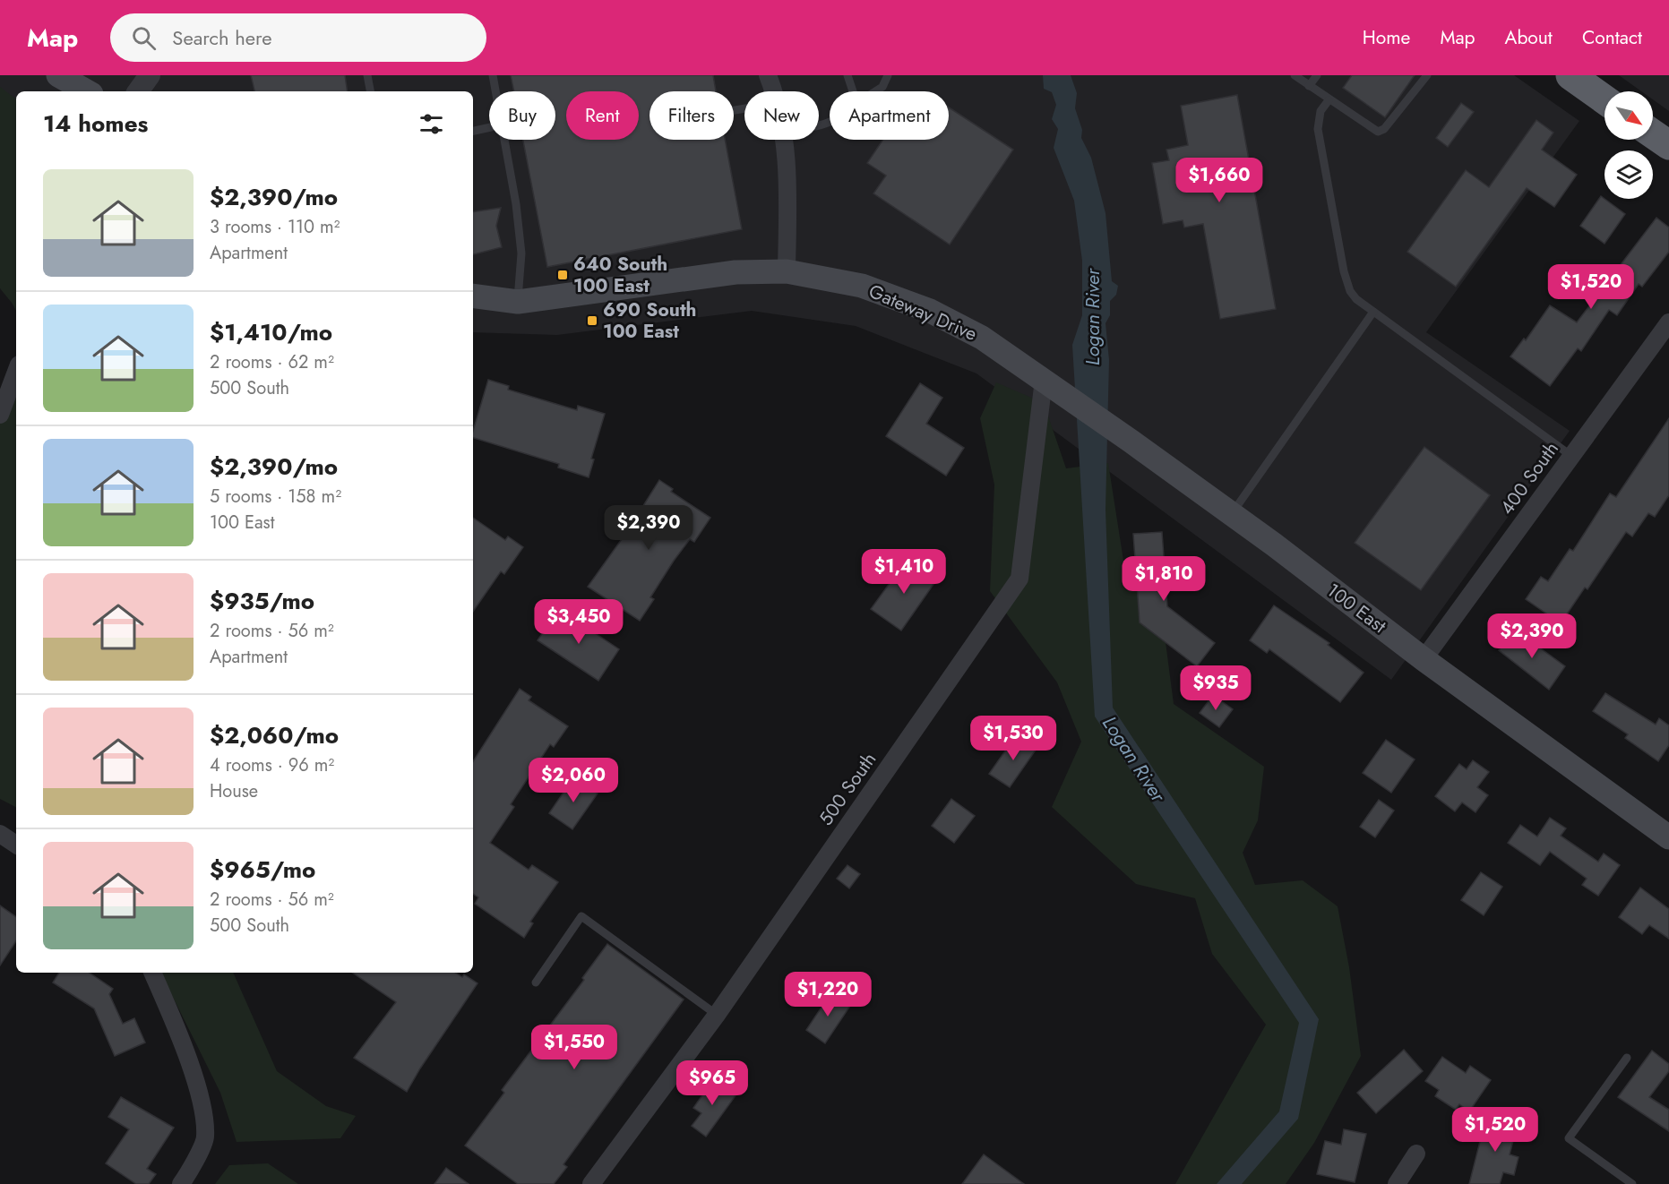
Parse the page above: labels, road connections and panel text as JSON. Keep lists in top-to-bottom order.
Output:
{
  "streets": {
    "main road": ["Gateway Drive", "100 East"],
    "street": ["400 South", "500 South"]
  },
  "crossings": [
    ["Gateway Drive", "100 East"],
    ["Gateway Drive", "500 South"],
    ["400 South", "100 East"],
    ["100 East", "500 South"]
  ],
  "water": ["Logan River"],
  "places": {
    "transit": ["640 South 100 East", "690 South 100 East"]
  },
  "north": "bottom right",
  "page": {
    "header": "Map",
    "search": "Search here",
    "nav": [
      "Home",
      "Map",
      "About",
      "Contact"
    ],
    "chip": [
      "Buy",
      "Rent",
      "Filters",
      "New",
      "Apartment"
    ],
    "heading": "14 homes",
    "list": [
      {
        "name": "$2,390/mo",
        "note": "3 rooms · 110 m² · Apartment"
      },
      {
        "name": "$1,410/mo",
        "note": "2 rooms · 62 m² · 500 South"
      },
      {
        "name": "$2,390/mo",
        "note": "5 rooms · 158 m² · 100 East"
      },
      {
        "name": "$935/mo",
        "note": "2 rooms · 56 m² · Apartment"
      },
      {
        "name": "$2,060/mo",
        "note": "4 rooms · 96 m² · House"
      },
      {
        "name": "$965/mo",
        "note": "2 rooms · 56 m² · 500 South"
      }
    ],
    "price": [
      "$1,660",
      "$1,520",
      "$2,390",
      "$1,410",
      "$1,810",
      "$3,450",
      "$2,390",
      "$935",
      "$1,530",
      "$2,060",
      "$1,220",
      "$1,550",
      "$965",
      "$1,520"
    ]
  }
}
